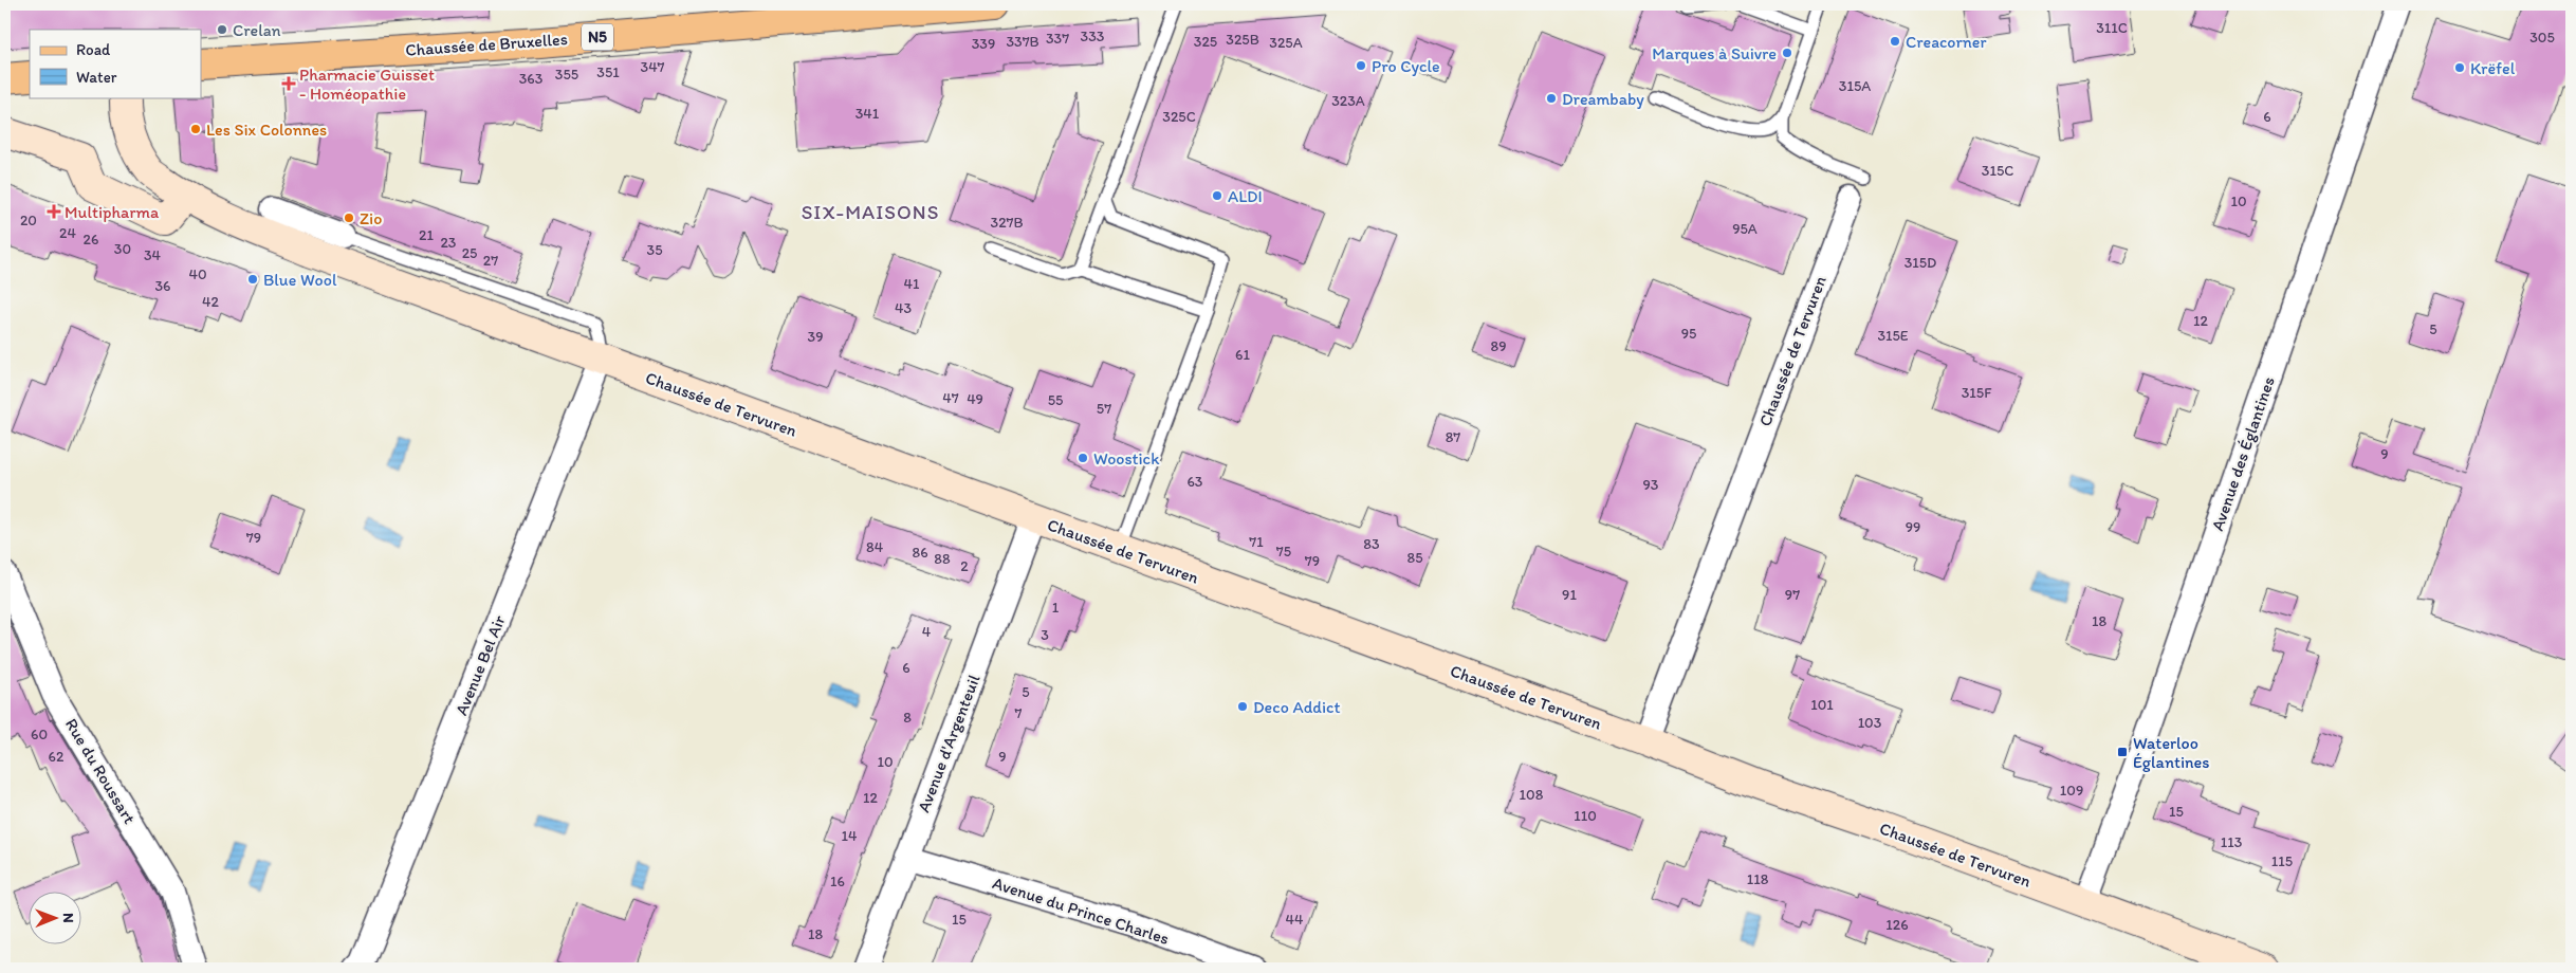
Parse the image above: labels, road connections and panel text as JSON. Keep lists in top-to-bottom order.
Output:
{
  "streets": {
    "main road": ["N5", "Chaussée de Bruxelles", "Chaussée de Tervuren"],
    "street": [
      "Avenue des Églantines",
      "Avenue Bel Air",
      "Avenue d'Argenteuil",
      "Rue du Roussart",
      "Avenue du Prince Charles"
    ]
  },
  "crossings": [
    ["Chaussée de Tervuren", "Avenue des Églantines"],
    ["Chaussée de Tervuren", "Avenue Bel Air"],
    ["Chaussée de Tervuren", "Avenue d'Argenteuil"],
    ["Avenue d'Argenteuil", "Avenue du Prince Charles"]
  ],
  "districts": ["SIX-MAISONS"],
  "places": {
    "other": [
      "Crelan",
      "Creacorner",
      "Marques à Suivre",
      "Pro Cycle",
      "Krëfel",
      "Dreambaby",
      "Les Six Colonnes",
      "ALDI",
      "Zio",
      "Blue Wool",
      "Woostick",
      "Deco Addict"
    ],
    "health": ["Pharmacie Guisset - Homéopathie", "Multipharma"],
    "transit": ["Waterloo Églantines"]
  },
  "house_numbers": [
    "311C",
    "333",
    "305",
    "337",
    "325B",
    "337B",
    "325",
    "325A",
    "339",
    "347",
    "351",
    "355",
    "363",
    "315A",
    "323A",
    "341",
    "325C",
    "6",
    "315C",
    "10",
    "20",
    "327B",
    "95A",
    "24",
    "21",
    "26",
    "23",
    "30",
    "35",
    "25",
    "34",
    "27",
    "315D",
    "40",
    "41",
    "36",
    "42",
    "43",
    "12",
    "5",
    "95",
    "315E",
    "39",
    "89",
    "61",
    "315F",
    "47",
    "49",
    "55",
    "57",
    "87",
    "9",
    "63",
    "93",
    "99",
    "79",
    "71",
    "83",
    "84",
    "75",
    "86",
    "85",
    "88",
    "79",
    "2",
    "91",
    "97",
    "1",
    "18",
    "4",
    "3",
    "6",
    "5",
    "101",
    "7",
    "8",
    "103",
    "60",
    "62",
    "9",
    "10",
    "109",
    "108",
    "12",
    "15",
    "110",
    "14",
    "113",
    "115",
    "118",
    "16",
    "15",
    "44",
    "126",
    "18"
  ],
  "legend": ["Road", "Water"],
  "north": "right"
}
